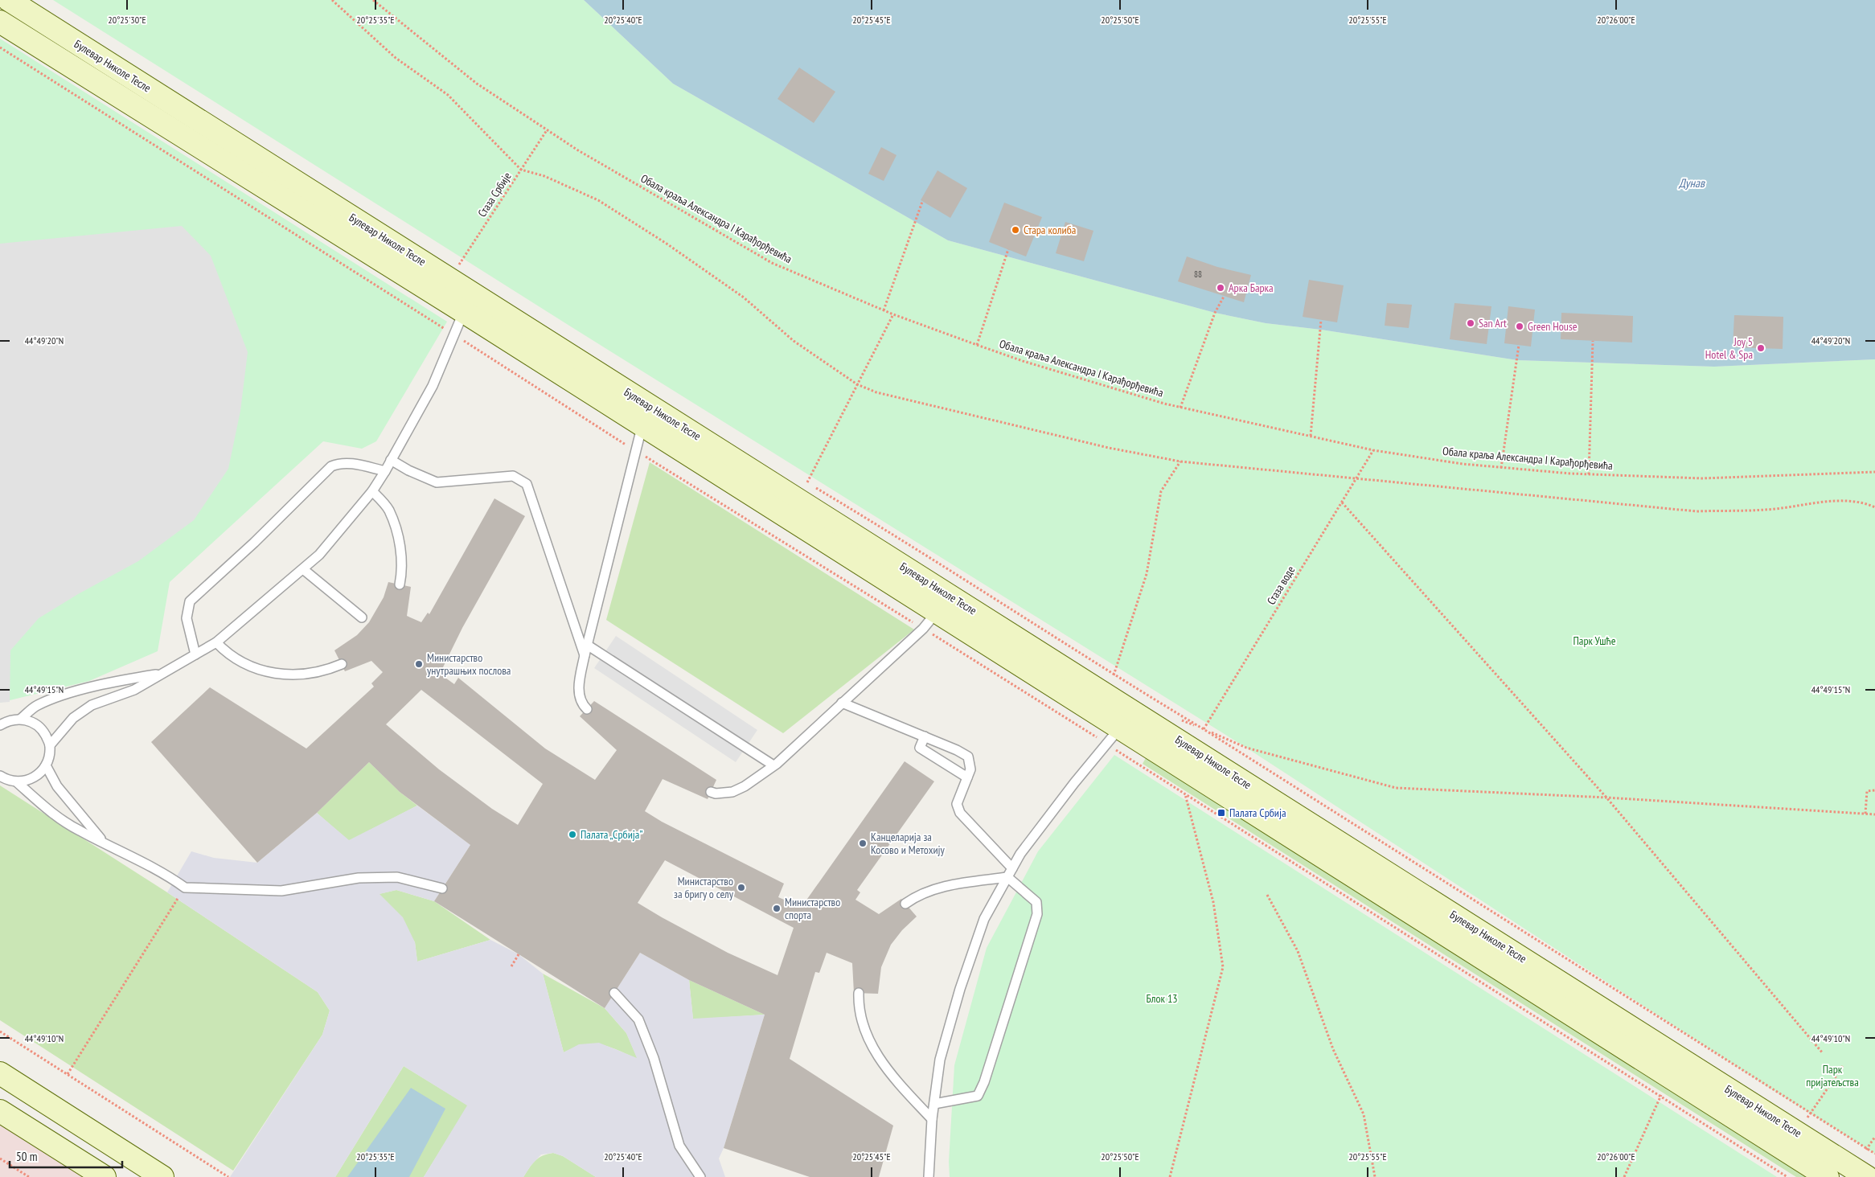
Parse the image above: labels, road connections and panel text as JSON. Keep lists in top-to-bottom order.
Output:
{
  "streets": {
    "main road": ["Булевар Николе Тесле"],
    "path": ["Стаза Србије", "Обала краља Александра I Карађорђевића", "Стаза воде"]
  },
  "crossings": [
    ["Стаза Србије", "Обала краља Александра I Карађорђевића"],
    ["Обала краља Александра I Карађорђевића", "Стаза воде"]
  ],
  "water": ["Дунав"],
  "parks": ["Парк Ушће", "Блок 13", "Парк пријатељства"],
  "places": {
    "other": [
      "Стара колиба",
      "Арка Барка",
      "San Art",
      "Green House",
      "Joy 5 Hotel & Spa",
      "Министарство унутрашњих послова",
      "Палата „Србија”",
      "Канцеларија за Косово и Метохију",
      "Министарство за бригу о селу",
      "Министарство спорта"
    ],
    "transit": ["Палата Србија"]
  },
  "house_numbers": ["88"],
  "scale_bar": "50 m",
  "coordinates": [
    "20°25'30\"E",
    "20°25'35\"E",
    "20°25'40\"E",
    "20°25'45\"E",
    "20°25'50\"E",
    "20°25'55\"E",
    "20°26'00\"E",
    "44°49'20\"N",
    "44°49'15\"N",
    "44°49'10\"N"
  ]
}
